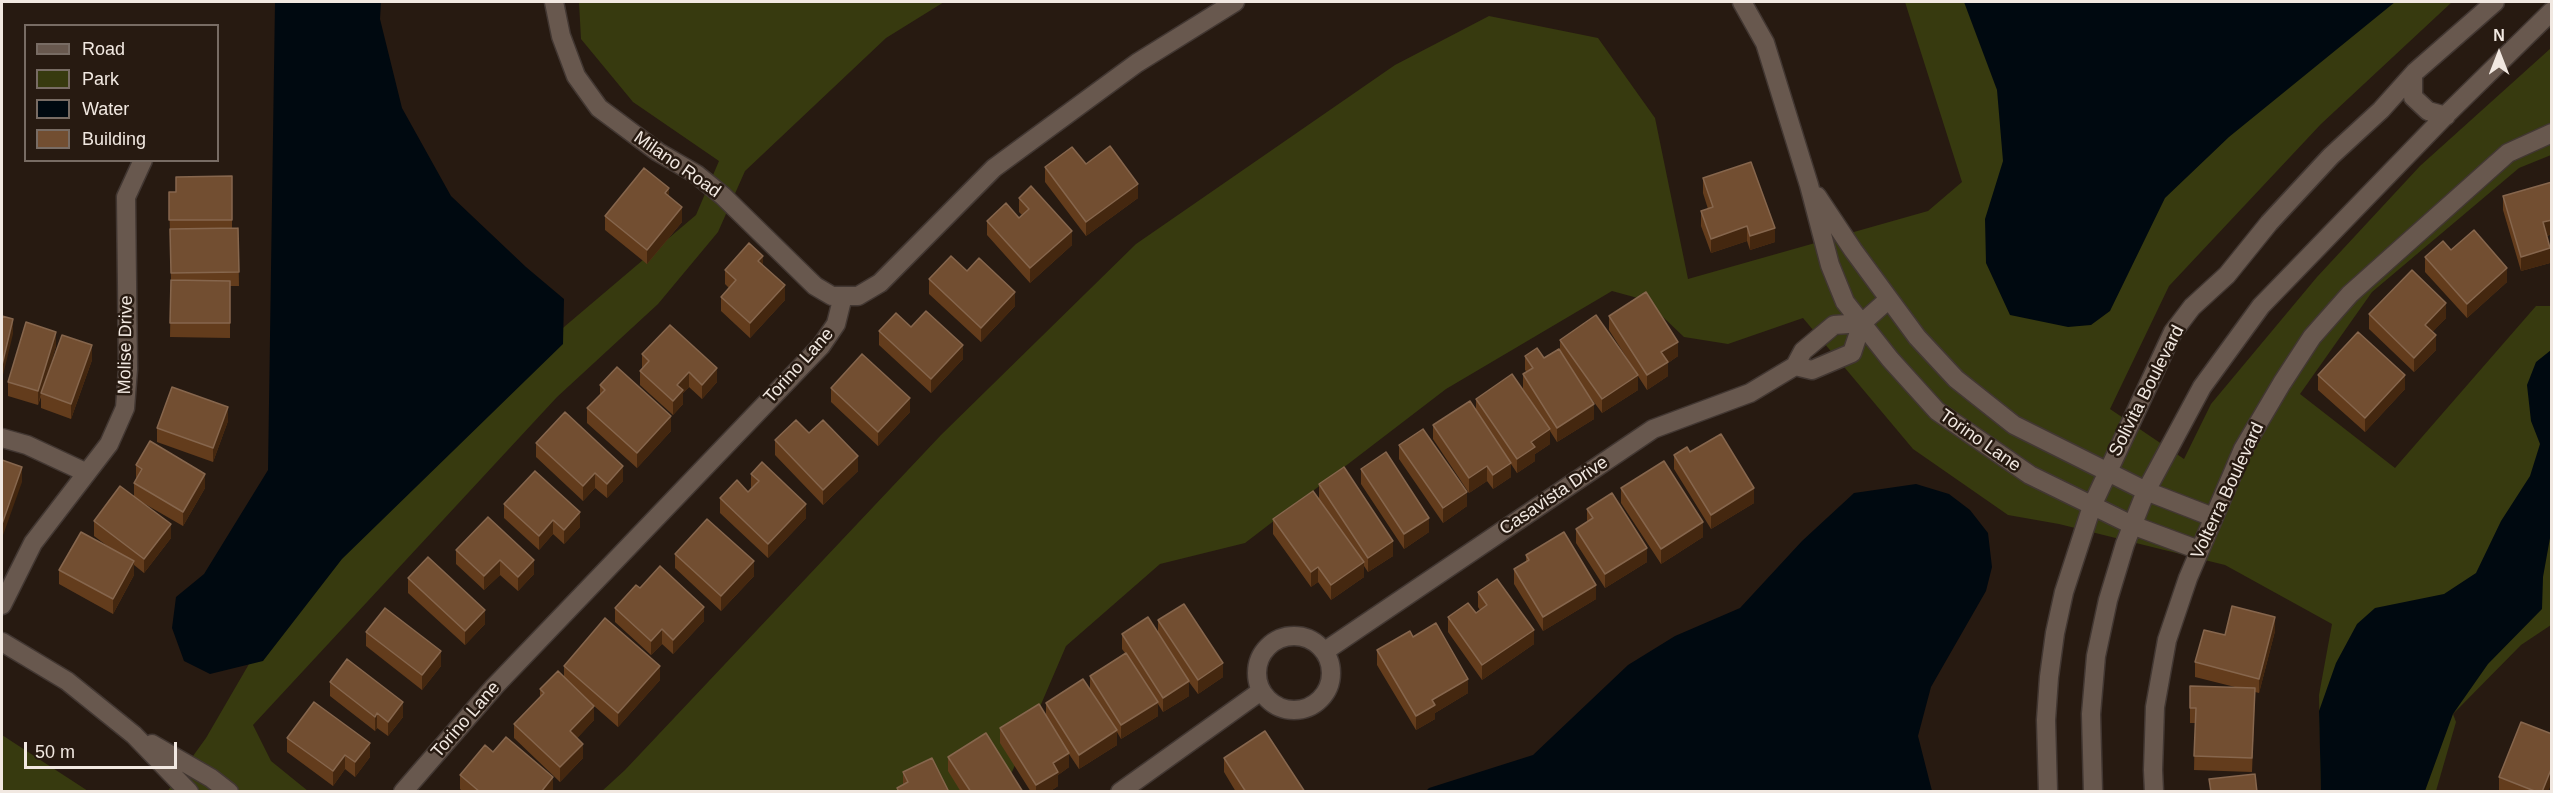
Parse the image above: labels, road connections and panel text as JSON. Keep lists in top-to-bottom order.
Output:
{
  "streets": {
    "street": [
      "Milano Road",
      "Molise Drive",
      "Torino Lane",
      "Solivita Boulevard",
      "Volterra Boulevard",
      "Casavista Drive"
    ]
  },
  "crossings": [
    ["Milano Road", "Torino Lane"],
    ["Torino Lane", "Solivita Boulevard"],
    ["Torino Lane", "Volterra Boulevard"],
    ["Torino Lane", "Casavista Drive"]
  ],
  "legend": [
    "Road",
    "Park",
    "Water",
    "Building"
  ],
  "scale_bar": "50 m",
  "north": "top"
}
